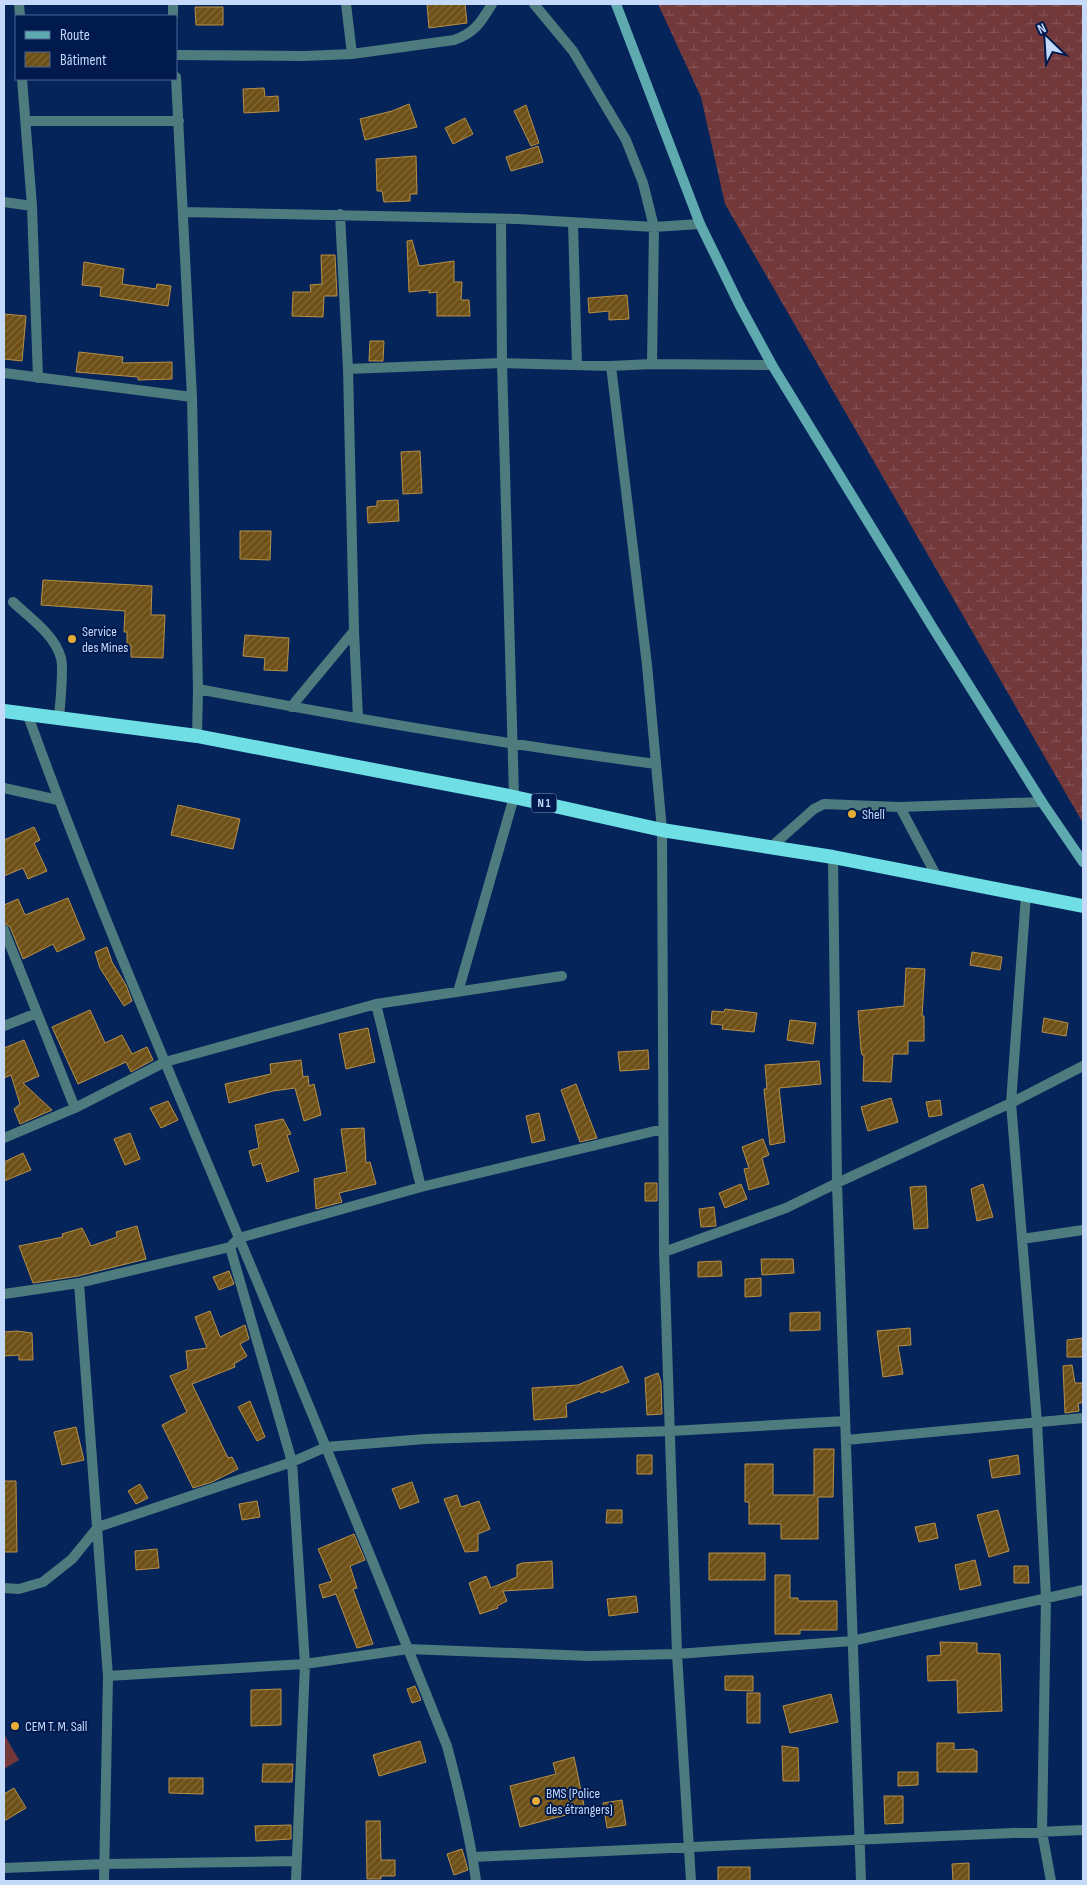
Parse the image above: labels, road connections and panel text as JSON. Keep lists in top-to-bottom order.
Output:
{
  "streets": {
    "highway": ["N 1"]
  },
  "places": [
    "Service des Mines",
    "Shell",
    "CEM T. M. Sall",
    "BMS (Police des étrangers)"
  ],
  "legend": ["Route", "Bâtiment"],
  "north": "top left"
}
